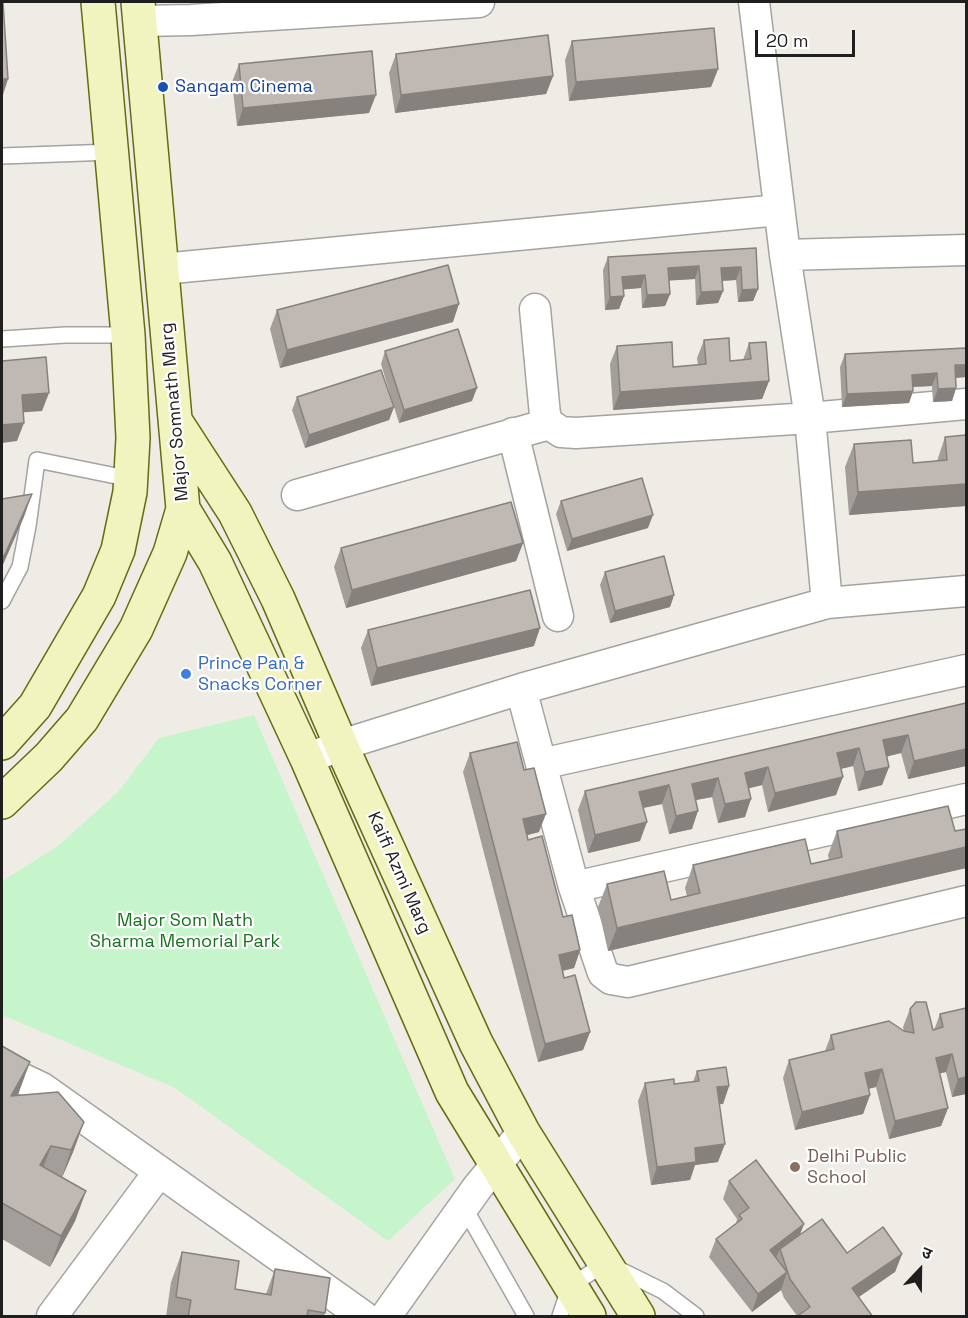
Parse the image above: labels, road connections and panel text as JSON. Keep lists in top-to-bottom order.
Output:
{
  "streets": {
    "street": ["Major Somnath Marg", "Kaifi Azmi Marg"]
  },
  "crossings": [
    ["Major Somnath Marg", "Kaifi Azmi Marg"]
  ],
  "parks": ["Major Som Nath Sharma Memorial Park"],
  "places": ["Sangam Cinema", "Prince Pan & Snacks Corner", "Delhi Public School"],
  "scale_bar": "20 m",
  "north": "top"
}
